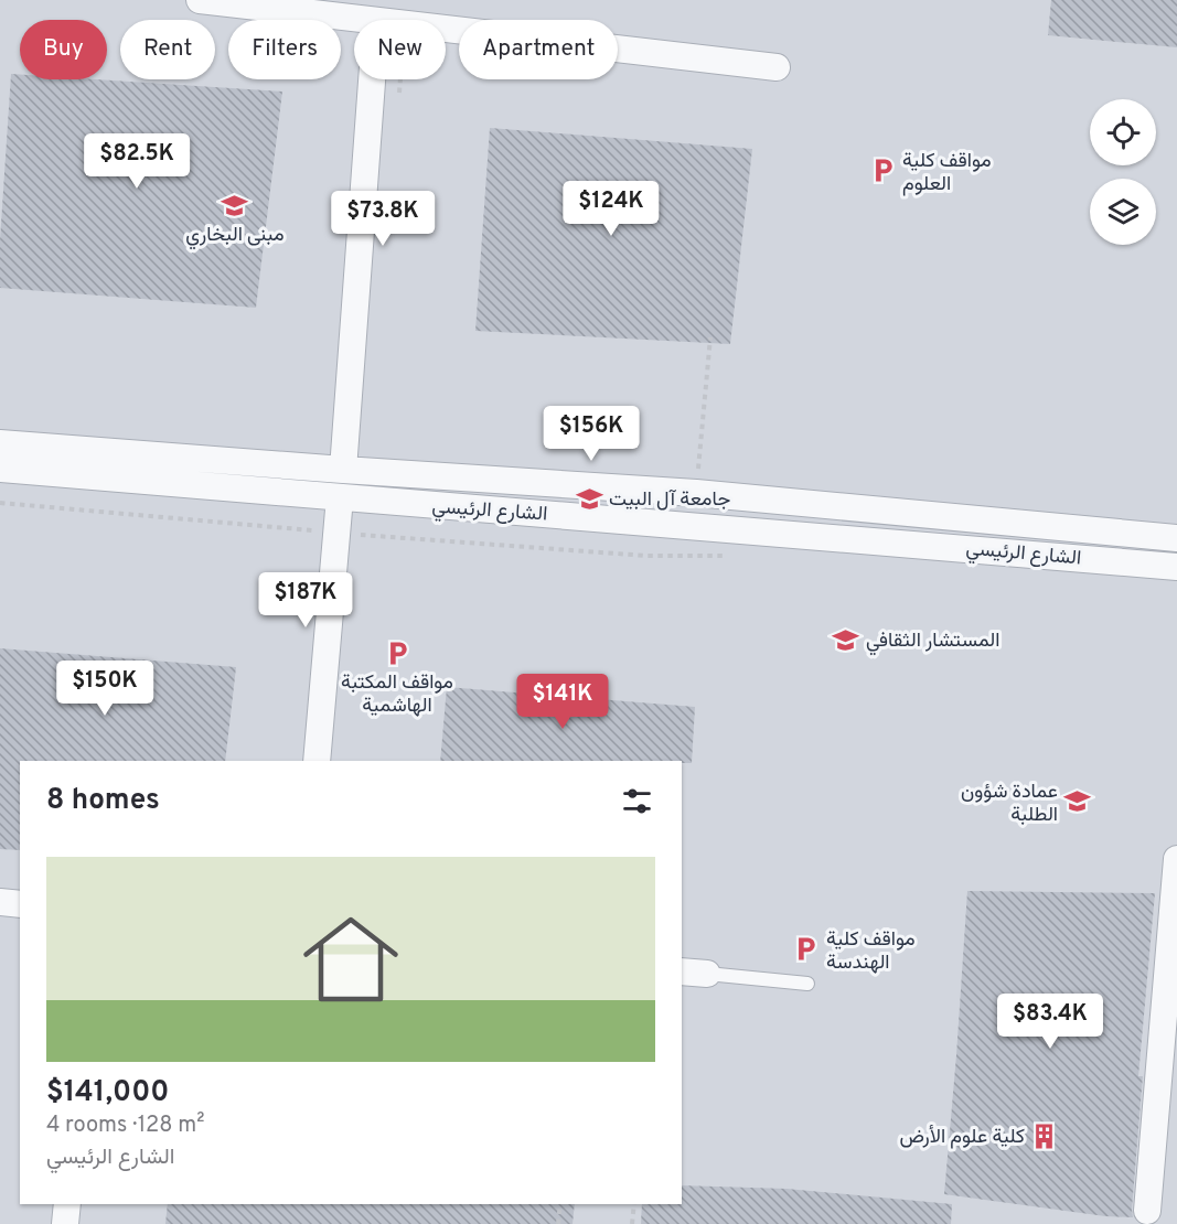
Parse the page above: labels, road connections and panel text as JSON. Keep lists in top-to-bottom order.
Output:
{
  "streets": {
    "street": ["الشارع الرئيسي"]
  },
  "places": {
    "parking": ["مواقف كلية العلوم", "مواقف المكتبة الهاشمية", "مواقف كلية الهندسة"],
    "school or university": [
      "مبنى البخاري",
      "جامعة آل البيت",
      "المستشار الثقافي",
      "عمادة شؤون الطلبة"
    ],
    "building": ["كلية علوم الأرض"]
  },
  "page": {
    "chip": [
      "Buy",
      "Rent",
      "Filters",
      "New",
      "Apartment"
    ],
    "price": [
      "$82.5K",
      "$124K",
      "$73.8K",
      "$156K",
      "$187K",
      "$150K",
      "$141K",
      "$83.4K"
    ],
    "heading": "8 homes",
    "list": [
      {
        "name": "$141,000",
        "note": "4 rooms · 128 m² · الشارع الرئيسي"
      }
    ]
  }
}
